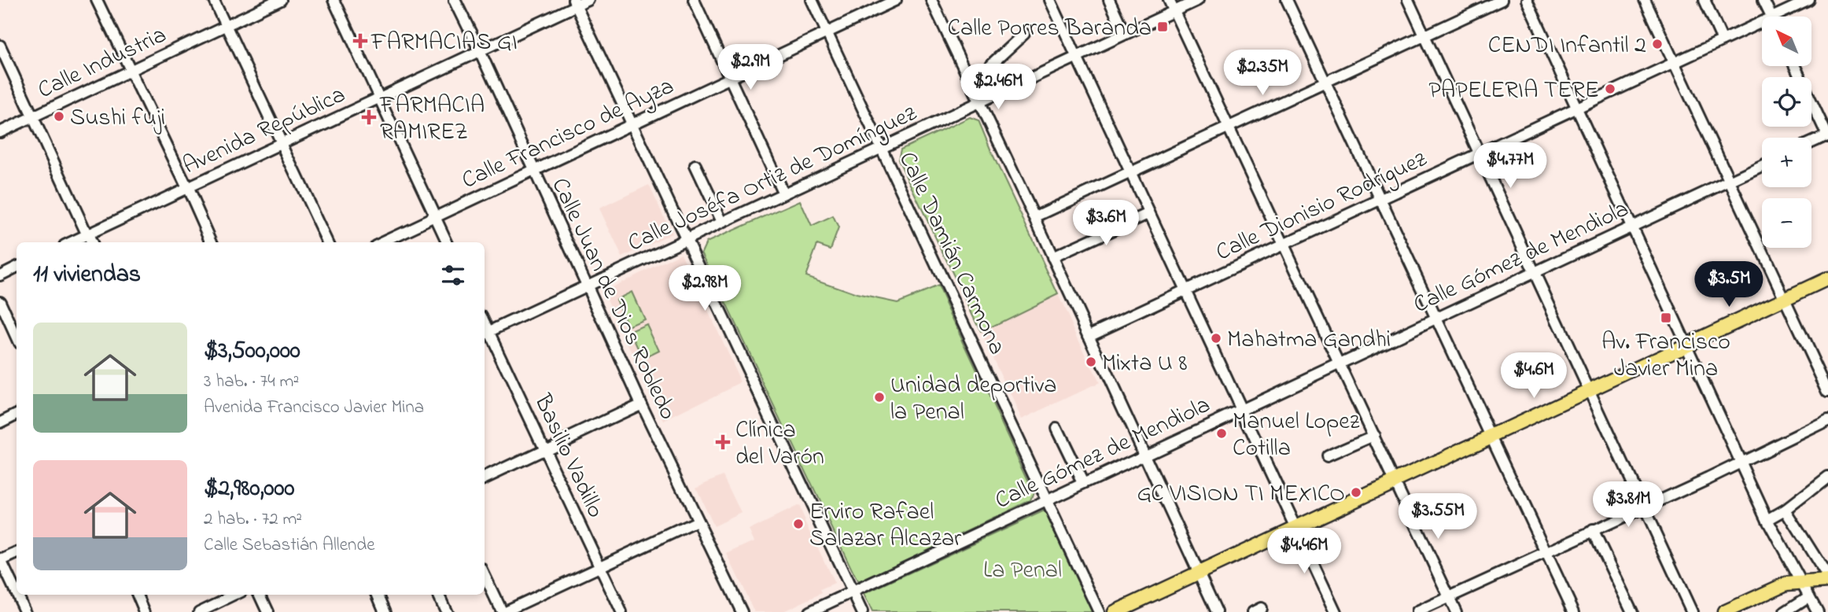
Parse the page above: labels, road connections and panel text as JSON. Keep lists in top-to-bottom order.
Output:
{
  "streets": {
    "street": [
      "Calle Industria",
      "Avenida República",
      "Calle Francisco de Ayza",
      "Calle Joséfa Ortiz de Domínguez",
      "Calle Dionisio Rodríguez",
      "Calle Damián Carmona",
      "Calle Gómez de Mendiola",
      "Calle Juan de Dios Robledo",
      "Basilio Vadillo"
    ]
  },
  "crossings": [
    ["Avenida República", "Calle Juan de Dios Robledo"],
    ["Calle Francisco de Ayza", "Calle Damián Carmona"],
    ["Calle Francisco de Ayza", "Calle Juan de Dios Robledo"],
    ["Calle Joséfa Ortiz de Domínguez", "Calle Damián Carmona"],
    ["Calle Joséfa Ortiz de Domínguez", "Calle Juan de Dios Robledo"],
    ["Calle Joséfa Ortiz de Domínguez", "Basilio Vadillo"],
    ["Calle Damián Carmona", "Calle Gómez de Mendiola"]
  ],
  "parks": ["La Penal"],
  "places": {
    "transit": ["Calle Porres Baranda", "Av. Francisco Javier Mina"],
    "health": ["FARMACIAS GI", "FARMACIA RAMIREZ", "Clínica del Varón"],
    "other": [
      "CENDI Infantil 2",
      "PAPELERIA TERE",
      "Sushi fuji",
      "Mahatma Gandhi",
      "Mixta U 8",
      "Unidad deportiva la Penal",
      "Manuel Lopez Cotilla",
      "GC VISION TI MEXICO",
      "Erviro Rafael Salazar Alcazar"
    ]
  },
  "north": "top left",
  "page": {
    "map_buttons": ["+", "−"],
    "price": [
      "$2.9M",
      "$2.35M",
      "$2.46M",
      "$4.77M",
      "$3.6M",
      "$3.5M",
      "$2.98M",
      "$4.6M",
      "$3.81M",
      "$3.55M",
      "$4.46M"
    ],
    "heading": "11 viviendas",
    "list": [
      {
        "name": "$3,500,000",
        "note": "3 hab. · 74 m² · Avenida Francisco Javier Mina"
      },
      {
        "name": "$2,980,000",
        "note": "2 hab. · 72 m² · Calle Sebastián Allende"
      }
    ]
  }
}
